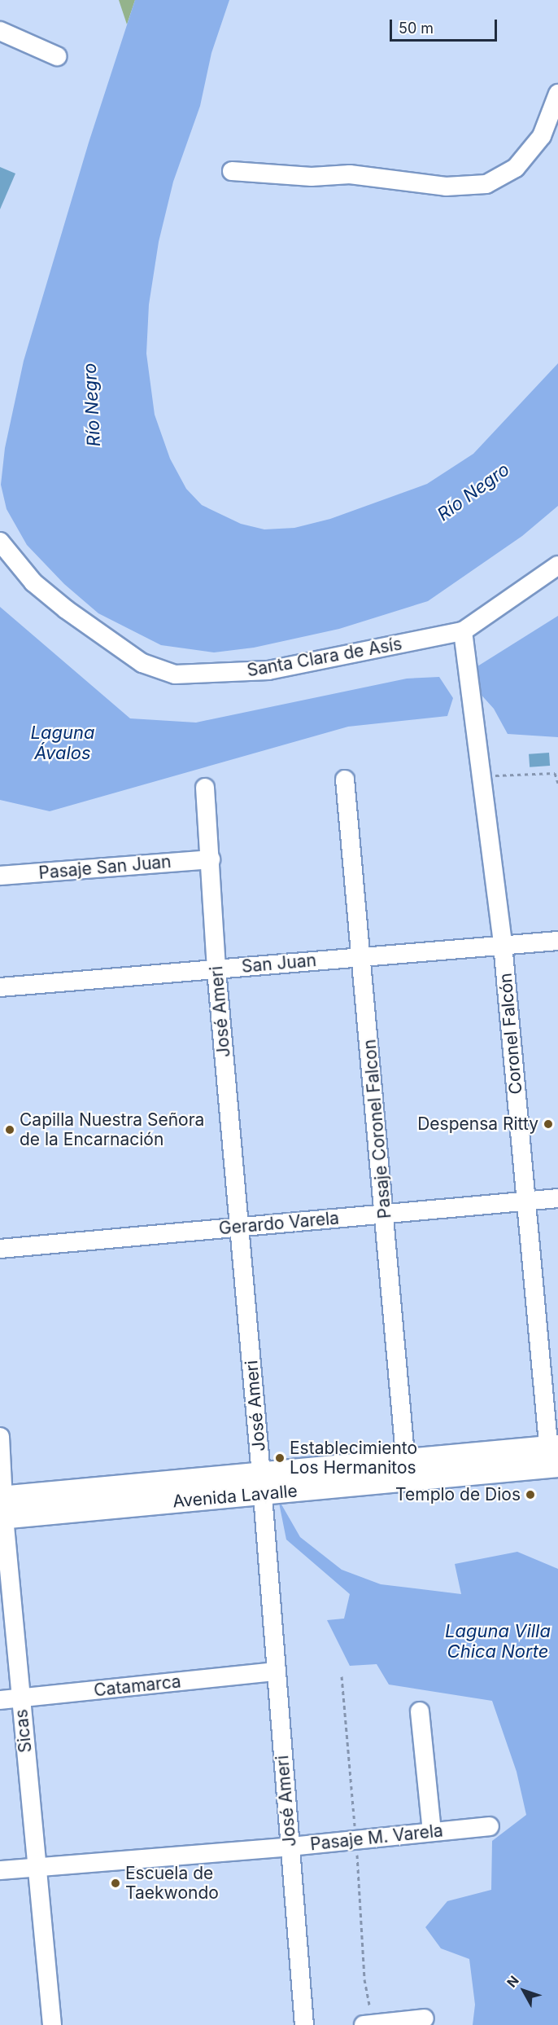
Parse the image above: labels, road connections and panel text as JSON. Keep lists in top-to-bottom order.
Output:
{
  "streets": {
    "main road": ["Avenida Lavalle"],
    "street": [
      "Santa Clara de Asís",
      "Pasaje San Juan",
      "San Juan",
      "José Ameri",
      "Coronel Falcón",
      "Pasaje Coronel Falcon",
      "Gerardo Varela",
      "Catamarca",
      "Sicas",
      "Pasaje M. Varela"
    ]
  },
  "crossings": [
    ["Santa Clara de Asís", "Coronel Falcón"],
    ["Pasaje San Juan", "José Ameri"],
    ["San Juan", "José Ameri"],
    ["San Juan", "Coronel Falcón"],
    ["San Juan", "Pasaje Coronel Falcon"],
    ["José Ameri", "Gerardo Varela"],
    ["José Ameri", "Avenida Lavalle"],
    ["José Ameri", "Catamarca"],
    ["José Ameri", "Pasaje M. Varela"],
    ["Coronel Falcón", "Gerardo Varela"],
    ["Coronel Falcón", "Avenida Lavalle"],
    ["Pasaje Coronel Falcon", "Gerardo Varela"],
    ["Pasaje Coronel Falcon", "Avenida Lavalle"],
    ["Avenida Lavalle", "Sicas"],
    ["Catamarca", "Sicas"],
    ["Sicas", "Pasaje M. Varela"]
  ],
  "water": ["Río Negro", "Laguna Ávalos", "Laguna Villa Chica Norte"],
  "places": [
    "Despensa Ritty",
    "Capilla Nuestra Señora de la Encarnación",
    "Establecimiento Los Hermanitos",
    "Templo de Dios",
    "Escuela de Taekwondo"
  ],
  "scale_bar": "50 m",
  "north": "top left"
}
